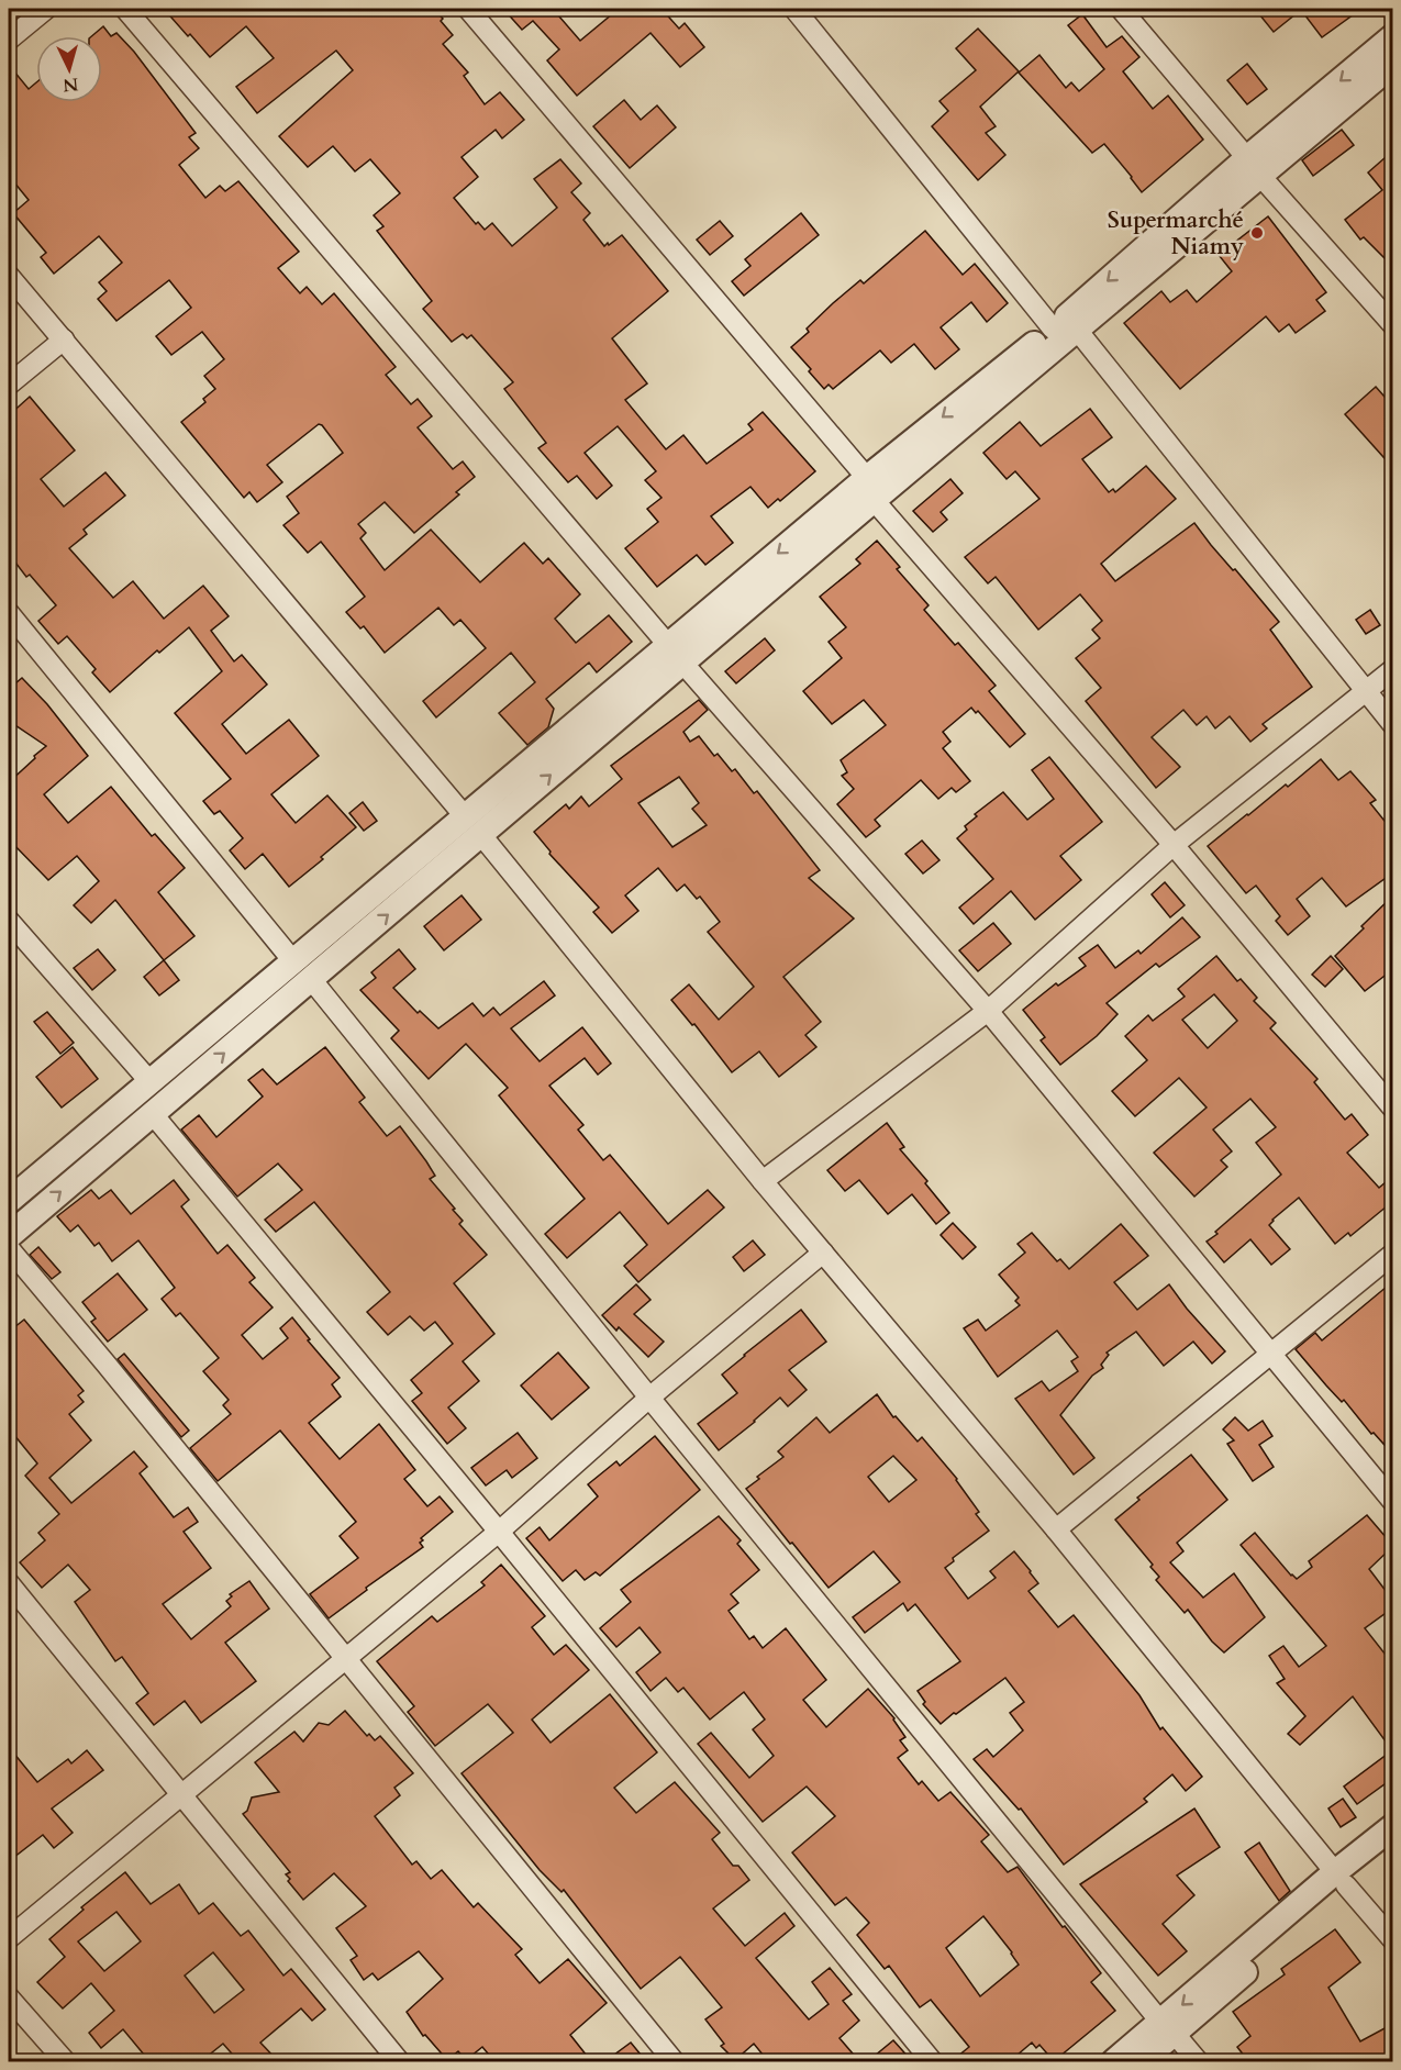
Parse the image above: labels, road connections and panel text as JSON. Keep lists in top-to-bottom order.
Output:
{
  "places": ["Supermarché Niamy"],
  "north": "bottom"
}
